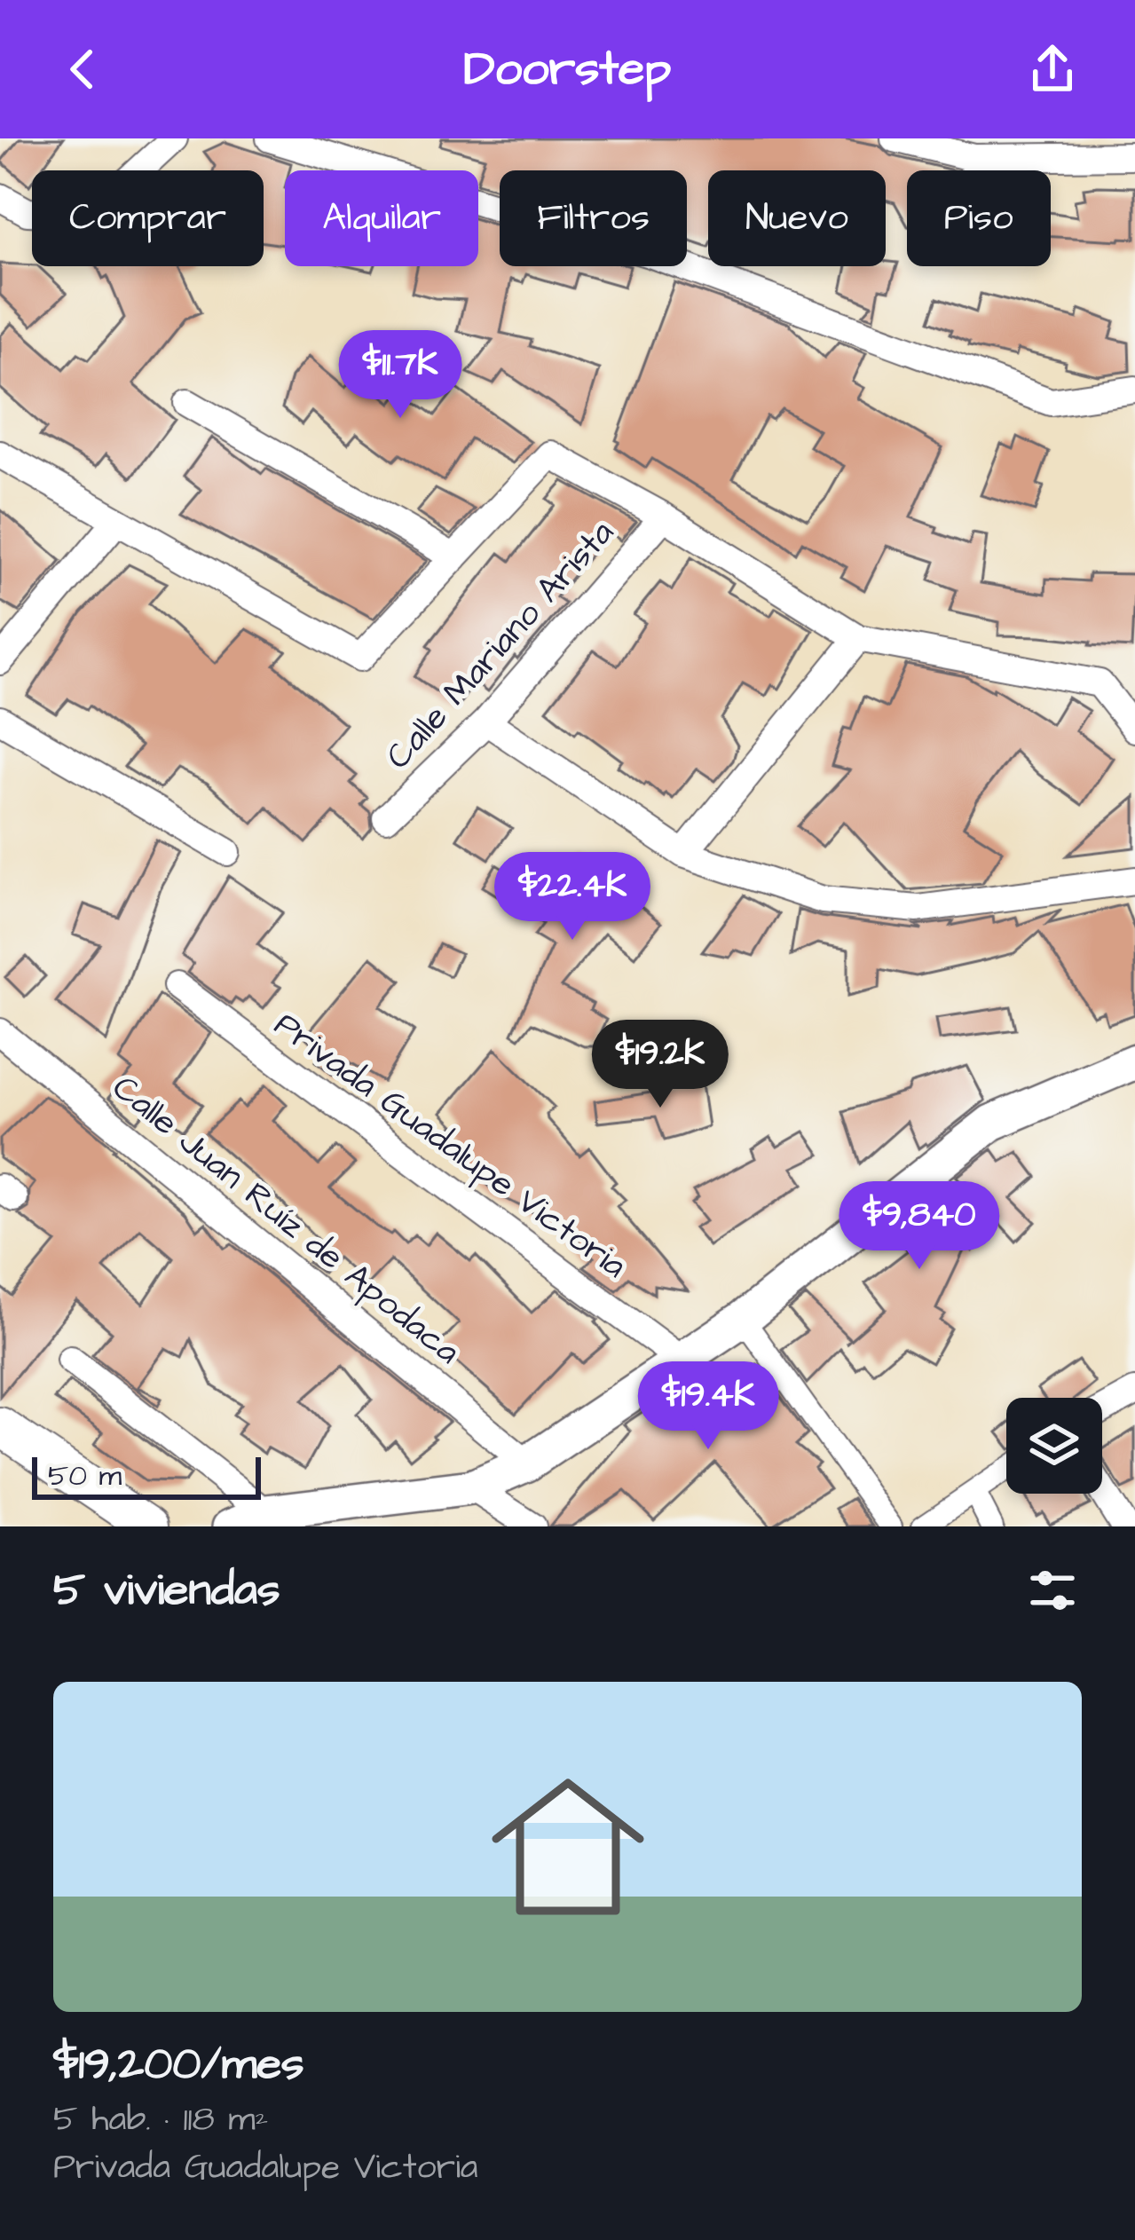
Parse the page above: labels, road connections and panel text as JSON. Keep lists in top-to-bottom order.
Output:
{
  "streets": {
    "street": ["Calle Mariano Arista", "Privada Guadalupe Victoria", "Calle Juan Ruíz de Apodaca"]
  },
  "scale_bar": "50 m",
  "page": {
    "header": "Doorstep",
    "chip": [
      "Comprar",
      "Alquilar",
      "Filtros",
      "Nuevo",
      "Piso"
    ],
    "price": [
      "$11.7K",
      "$22.4K",
      "$19.2K",
      "$9,840",
      "$19.4K"
    ],
    "scale": "50 m",
    "heading": "5 viviendas",
    "list": [
      {
        "name": "$19,200/mes",
        "note": "5 hab. · 118 m² · Privada Guadalupe Victoria"
      }
    ]
  }
}
